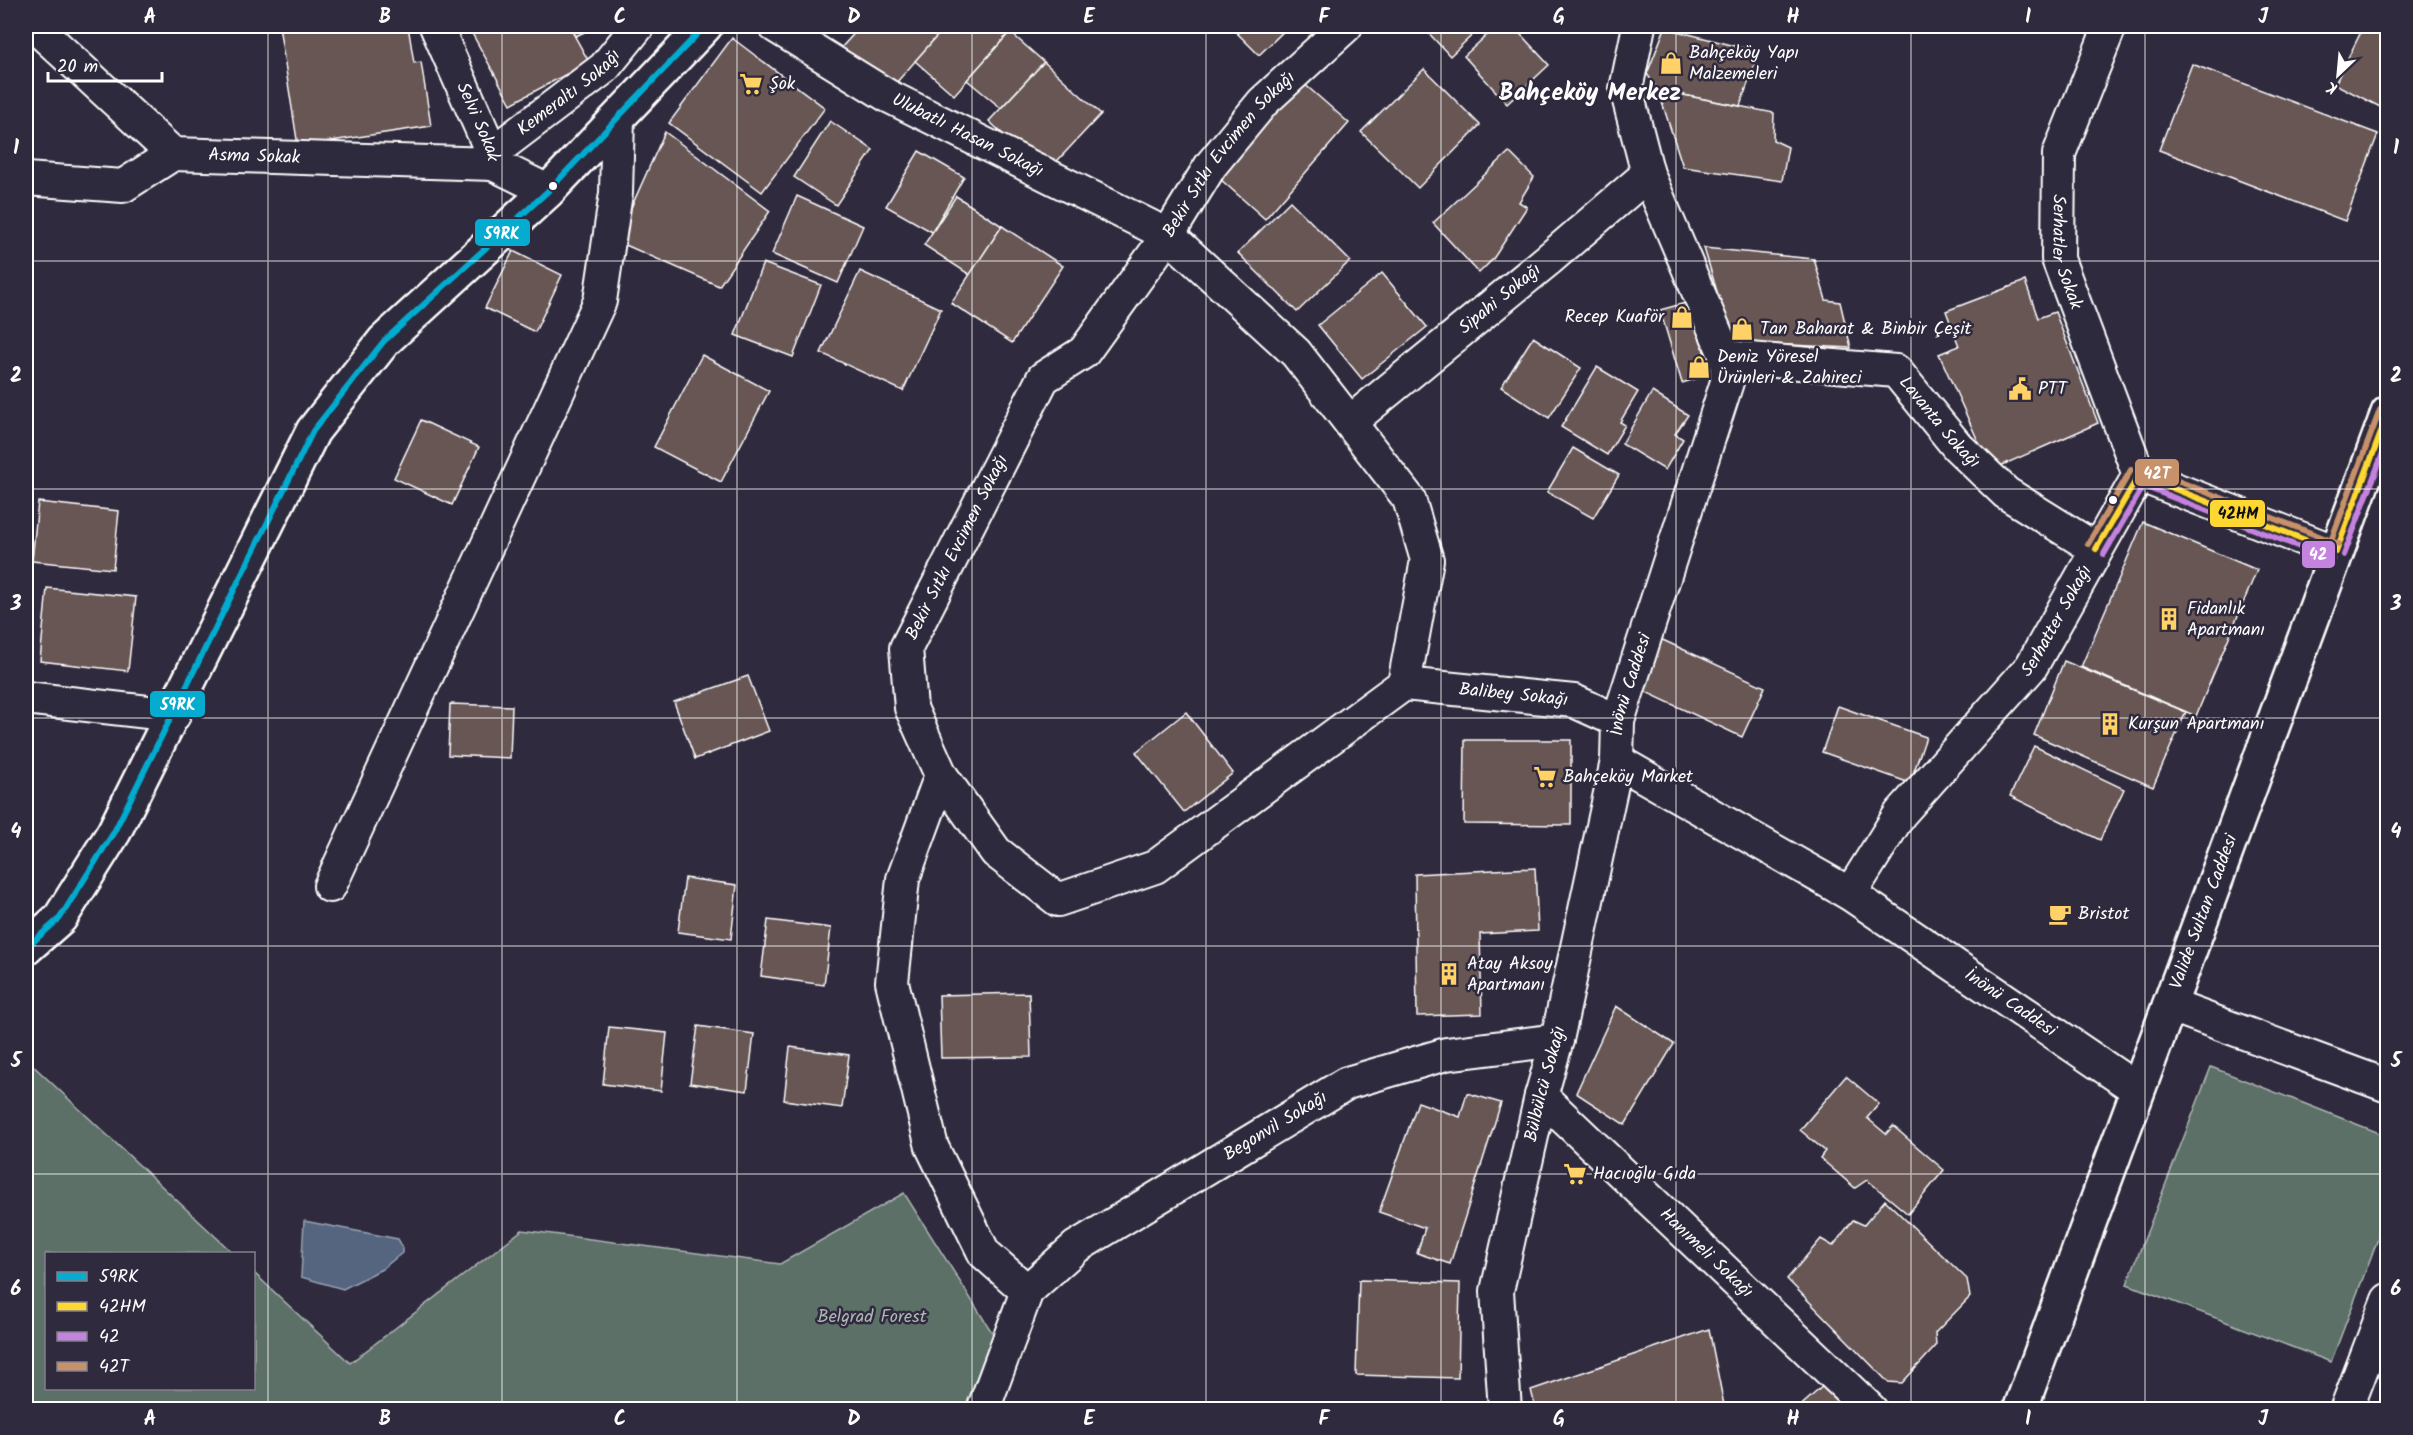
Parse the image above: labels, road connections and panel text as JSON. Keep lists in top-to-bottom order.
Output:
{
  "streets": {
    "main road": ["Valide Sultan Caddesi"],
    "street": [
      "Kemeraltı Sokağı",
      "Selvi Sokak",
      "Ulubatlı Hasan Sokağı",
      "Bekir Sıtkı Evcimen Sokağı",
      "Asma Sokak",
      "Serhatler Sokak",
      "Sipahi Sokağı",
      "Lavanta Sokağı",
      "Serhatter Sokağı",
      "İnönü Caddesi",
      "Balibey Sokağı",
      "Bülbülcü Sokağı",
      "Begonvil Sokağı",
      "Hanımeli Sokağı"
    ]
  },
  "crossings": [
    ["Kemeraltı Sokağı", "Selvi Sokak"],
    ["Kemeraltı Sokağı", "Asma Sokak"],
    ["Selvi Sokak", "Asma Sokak"],
    ["Ulubatlı Hasan Sokağı", "Bekir Sıtkı Evcimen Sokağı"],
    ["Ulubatlı Hasan Sokağı", "Sipahi Sokağı"],
    ["Ulubatlı Hasan Sokağı", "Balibey Sokağı"],
    ["Bekir Sıtkı Evcimen Sokağı", "Balibey Sokağı"],
    ["Serhatler Sokak", "Serhatter Sokağı"],
    ["Sipahi Sokağı", "İnönü Caddesi"],
    ["Lavanta Sokağı", "Serhatter Sokağı"],
    ["Lavanta Sokağı", "İnönü Caddesi"],
    ["Serhatter Sokağı", "İnönü Caddesi"],
    ["İnönü Caddesi", "Balibey Sokağı"],
    ["İnönü Caddesi", "Valide Sultan Caddesi"],
    ["İnönü Caddesi", "Bülbülcü Sokağı"],
    ["Bülbülcü Sokağı", "Begonvil Sokağı"],
    ["Bülbülcü Sokağı", "Hanımeli Sokağı"]
  ],
  "districts": ["Bahçeköy Merkez"],
  "parks": ["Belgrad Forest"],
  "places": {
    "shop": [
      "Bahçeköy Yapı Malzemeleri",
      "Recep Kuaför",
      "Tan Baharat & Binbir Çeşit",
      "Deniz Yöresel Ürünleri & Zahireci"
    ],
    "supermarket": ["Şok", "Bahçeköy Market", "Hacıoğlu Gıda"],
    "public building": ["PTT"],
    "building": ["Fidanlık Apartmanı", "Kurşun Apartmanı", "Atay Aksoy Apartmanı"],
    "cafe": ["Bristot"]
  },
  "lines": [
    "transit line 59RK",
    "transit line 42T",
    "transit line 42HM",
    "transit line 42"
  ],
  "legend": [
    "59RK",
    "42HM",
    "42",
    "42T"
  ],
  "scale_bar": "20 m",
  "north": "bottom left",
  "grid": {
    "columns": [
      "A",
      "B",
      "C",
      "D",
      "E",
      "F",
      "G",
      "H",
      "I",
      "J"
    ],
    "rows": [
      "1",
      "2",
      "3",
      "4",
      "5",
      "6"
    ]
  }
}
